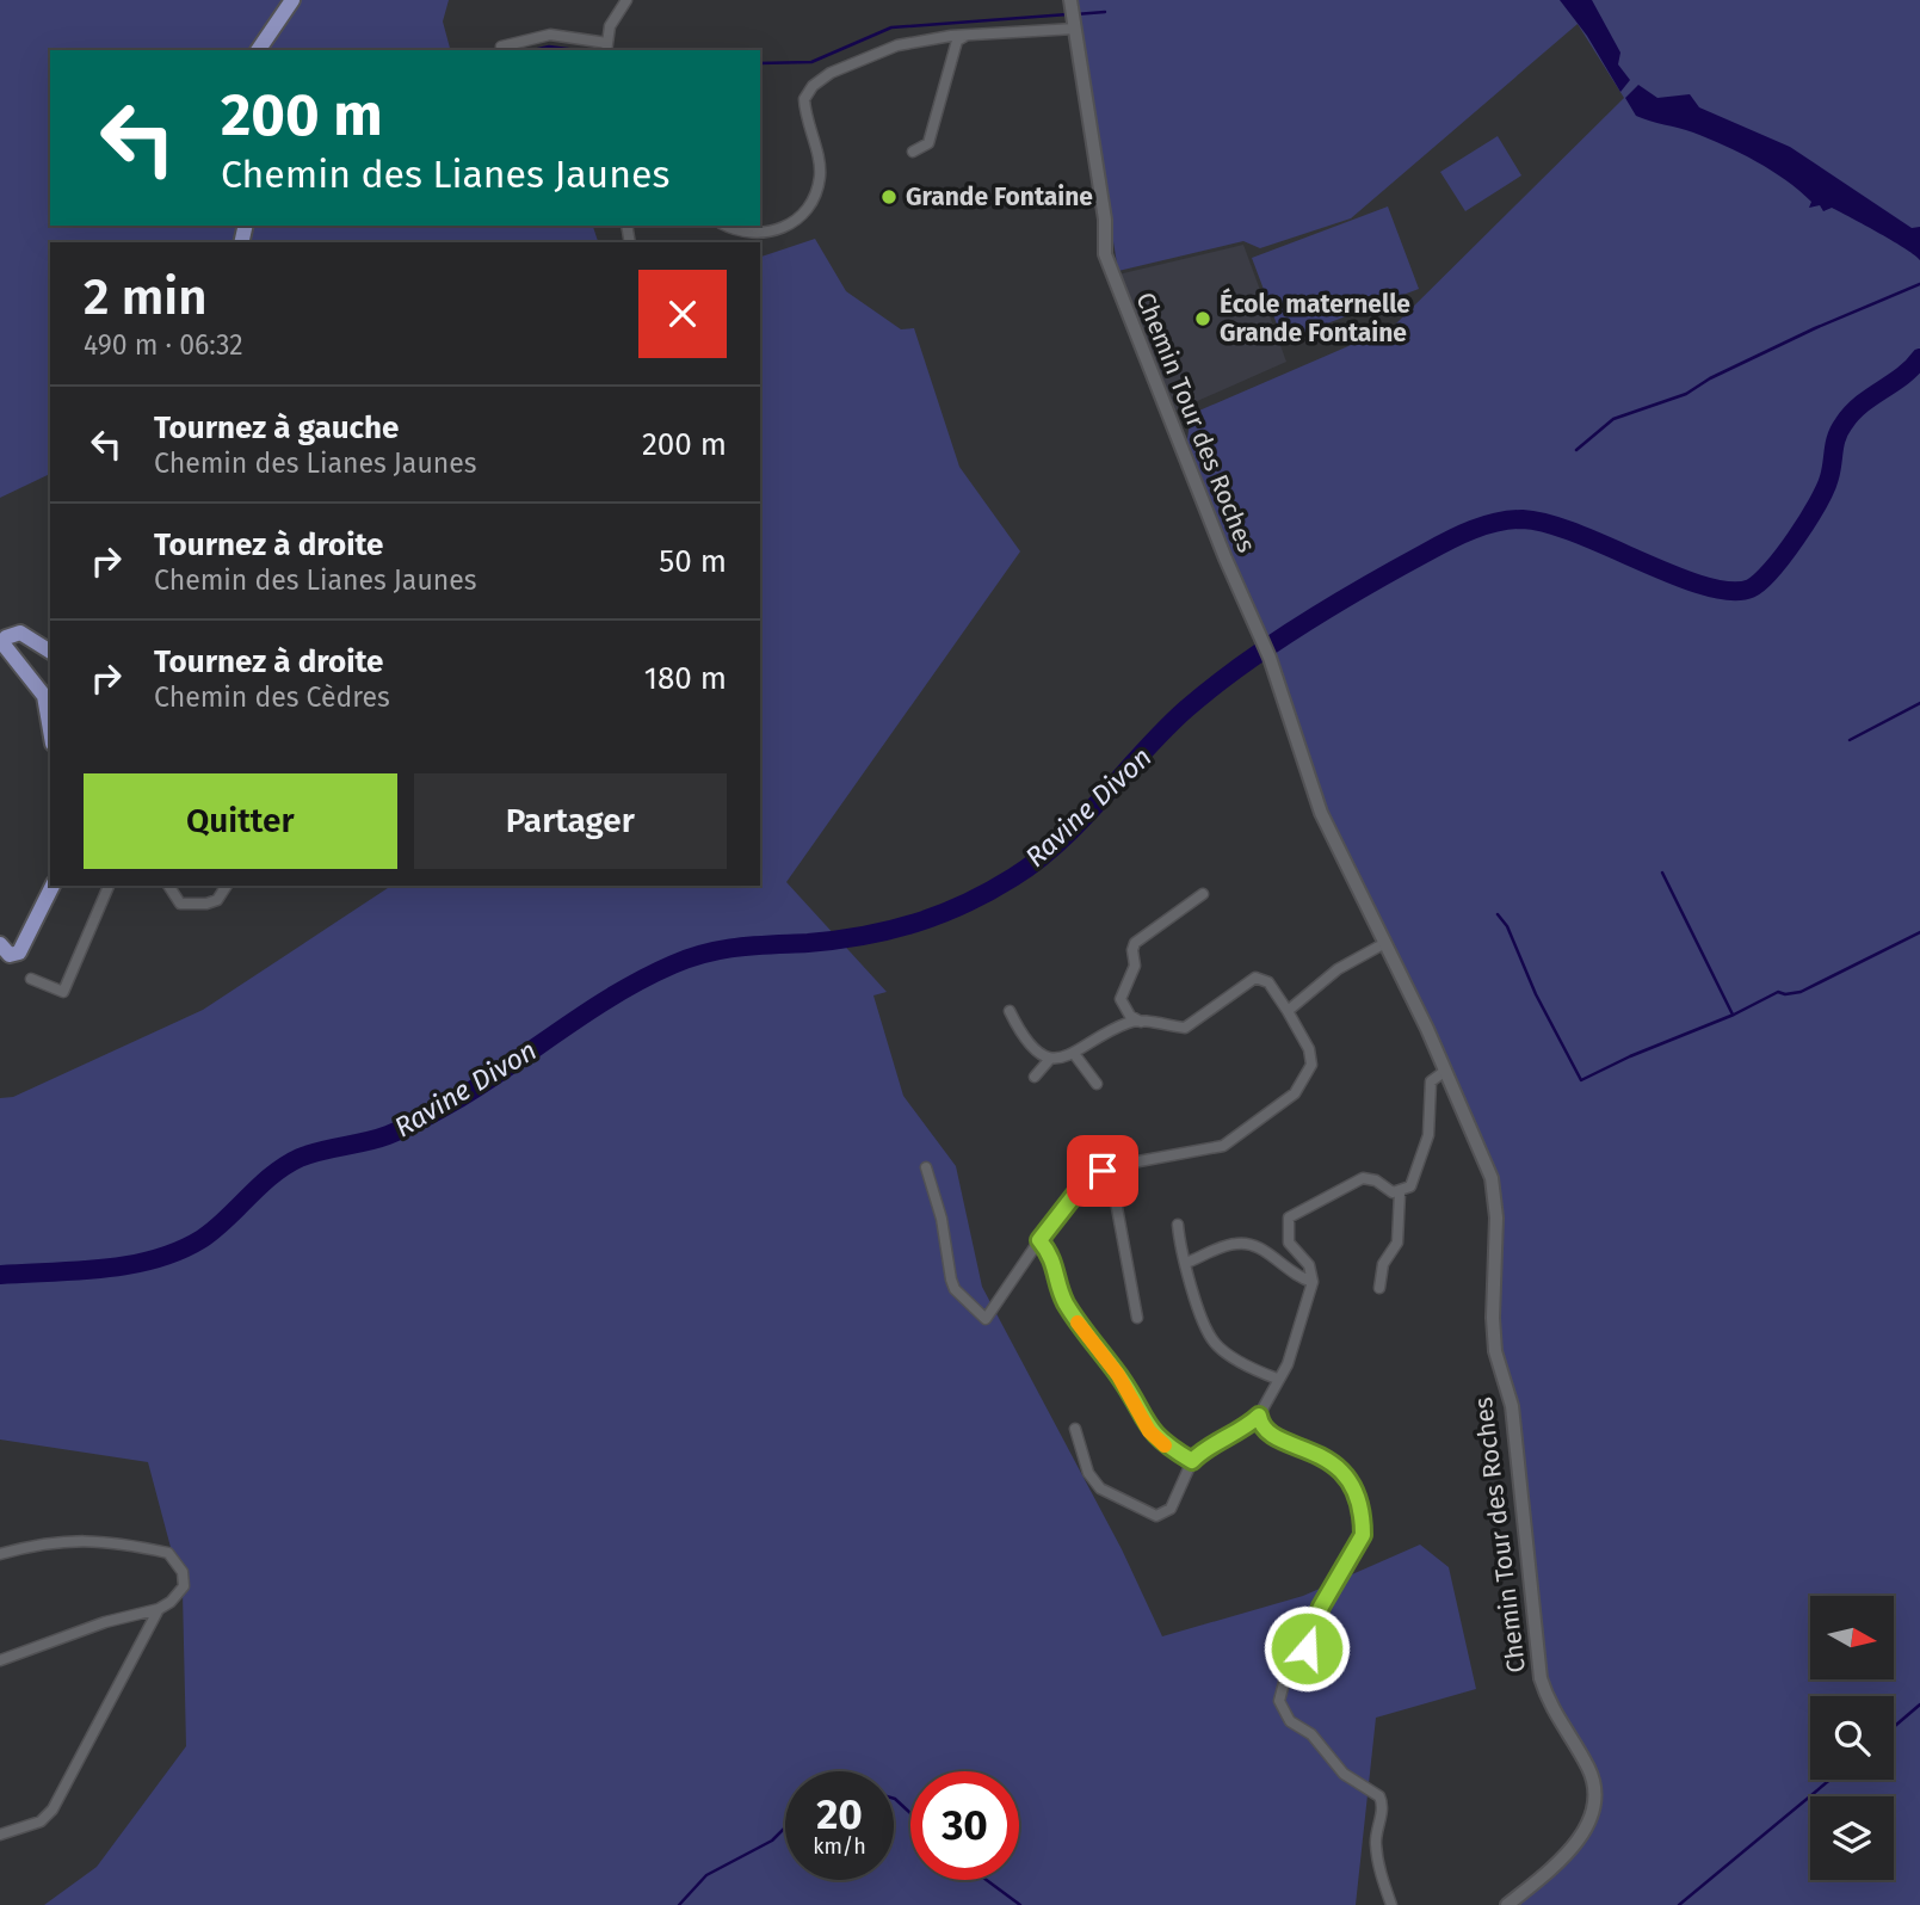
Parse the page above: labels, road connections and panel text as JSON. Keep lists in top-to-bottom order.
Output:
{
  "streets": {
    "street": ["Chemin Tour des Roches"]
  },
  "water": ["Ravine Divon"],
  "places": ["Grande Fontaine", "École maternelle Grande Fontaine"],
  "north": "right",
  "page": {
    "turn": ["200 m", "Chemin des Lianes Jaunes"],
    "heading": ["2 min", "490 m · 06:32"],
    "list": [
      {
        "name": "Tournez à gauche",
        "note": "Chemin des Lianes Jaunes",
        "value": "200 m"
      },
      {
        "name": "Tournez à droite",
        "note": "Chemin des Lianes Jaunes",
        "value": "50 m"
      },
      {
        "name": "Tournez à droite",
        "note": "Chemin des Cèdres",
        "value": "180 m"
      }
    ],
    "buttons": ["Quitter", "Partager"],
    "speed": "20 km/h",
    "limit": "30"
  }
}
